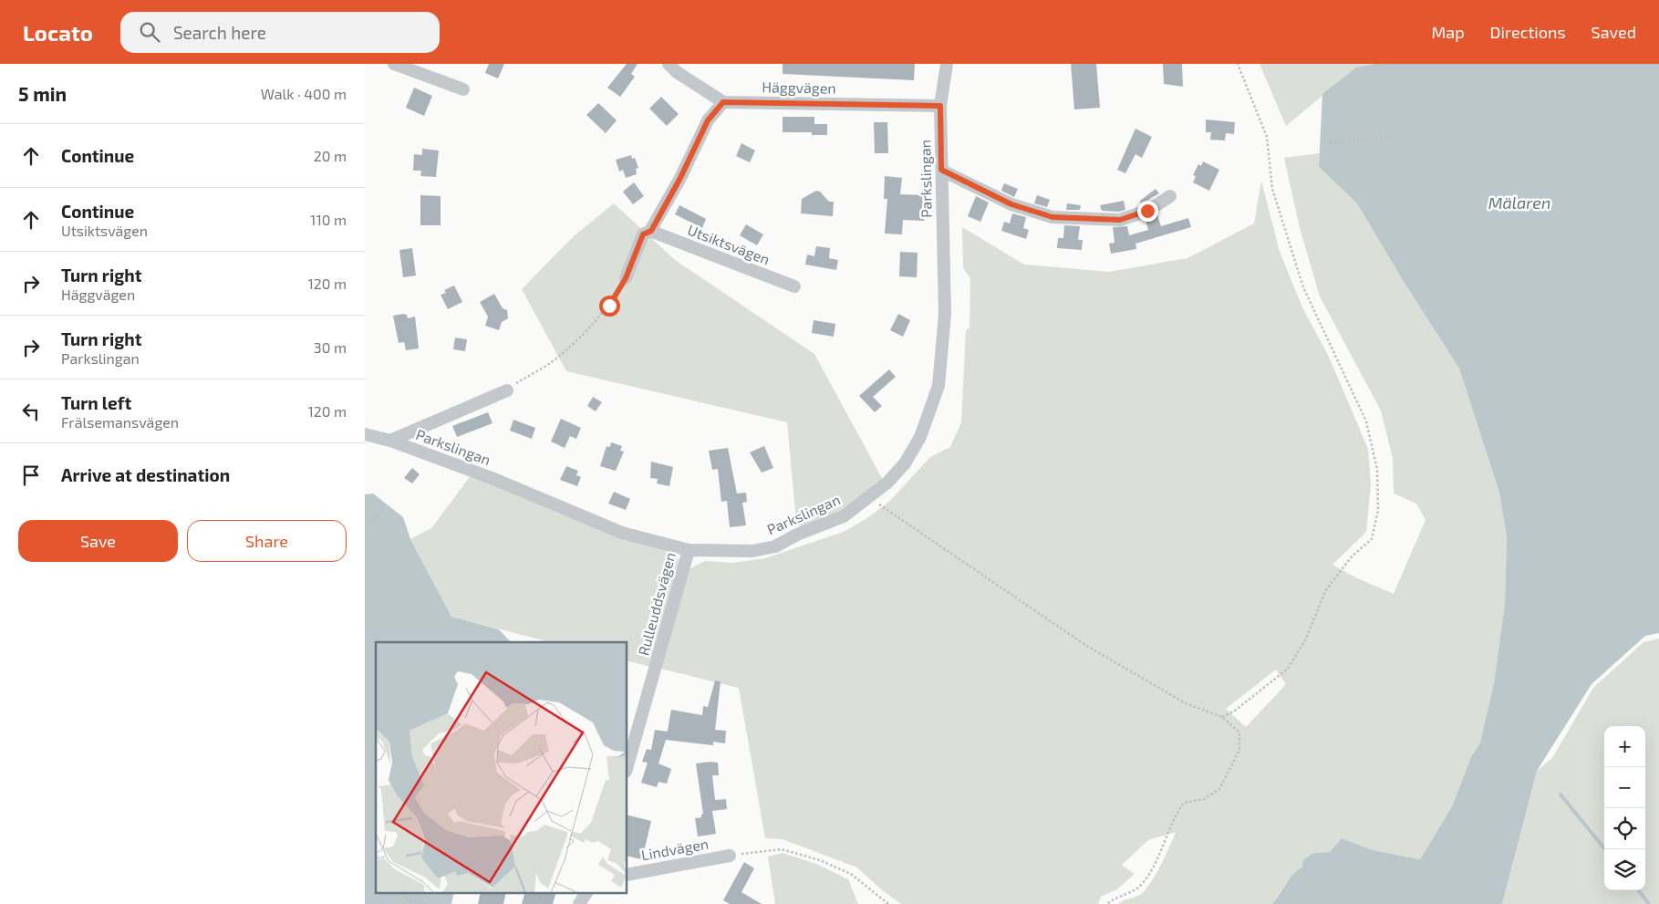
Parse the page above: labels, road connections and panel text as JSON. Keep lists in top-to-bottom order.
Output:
{
  "streets": {
    "street": [
      "Häggvägen",
      "Parkslingan",
      "Utsiktsvägen",
      "Rulleuddsvägen",
      "Lindvägen"
    ]
  },
  "crossings": [
    ["Häggvägen", "Parkslingan"],
    ["Parkslingan", "Rulleuddsvägen"]
  ],
  "water": ["Mälaren"],
  "page": {
    "header": "Locato",
    "search": "Search here",
    "nav": ["Map", "Directions", "Saved"],
    "heading": ["5 min", "Walk · 400 m"],
    "list": [
      ["Continue", "20 m"],
      ["Continue", "Utsiktsvägen", "110 m"],
      ["Turn right", "Häggvägen", "120 m"],
      ["Turn right", "Parkslingan", "30 m"],
      ["Turn left", "Frälsemansvägen", "120 m"],
      "Arrive at destination"
    ],
    "buttons": ["Save", "Share"],
    "map_buttons": ["+", "−"]
  }
}
